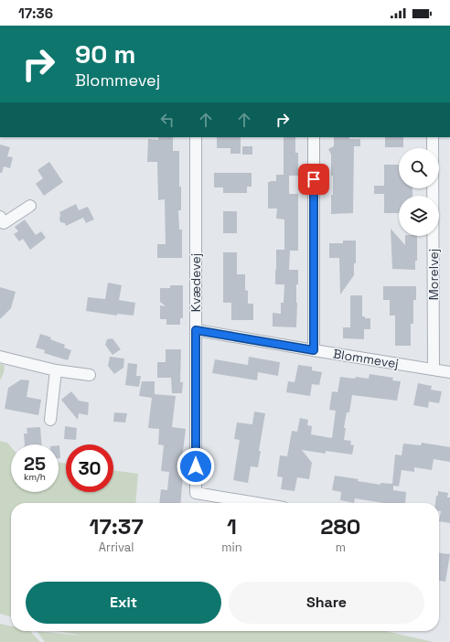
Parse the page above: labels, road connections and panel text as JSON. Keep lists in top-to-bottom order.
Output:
{
  "streets": {
    "street": ["Morelvej", "Kvædevej", "Blommevej"]
  },
  "crossings": [
    ["Morelvej", "Blommevej"],
    ["Kvædevej", "Blommevej"]
  ],
  "page": {
    "status": "17:36",
    "turn": ["90 m", "Blommevej"],
    "speed": "25 km/h",
    "limit": "30",
    "eta": [
      "17:37",
      "Arrival",
      "1",
      "min",
      "280",
      "m"
    ],
    "buttons": ["Exit", "Share"]
  }
}
